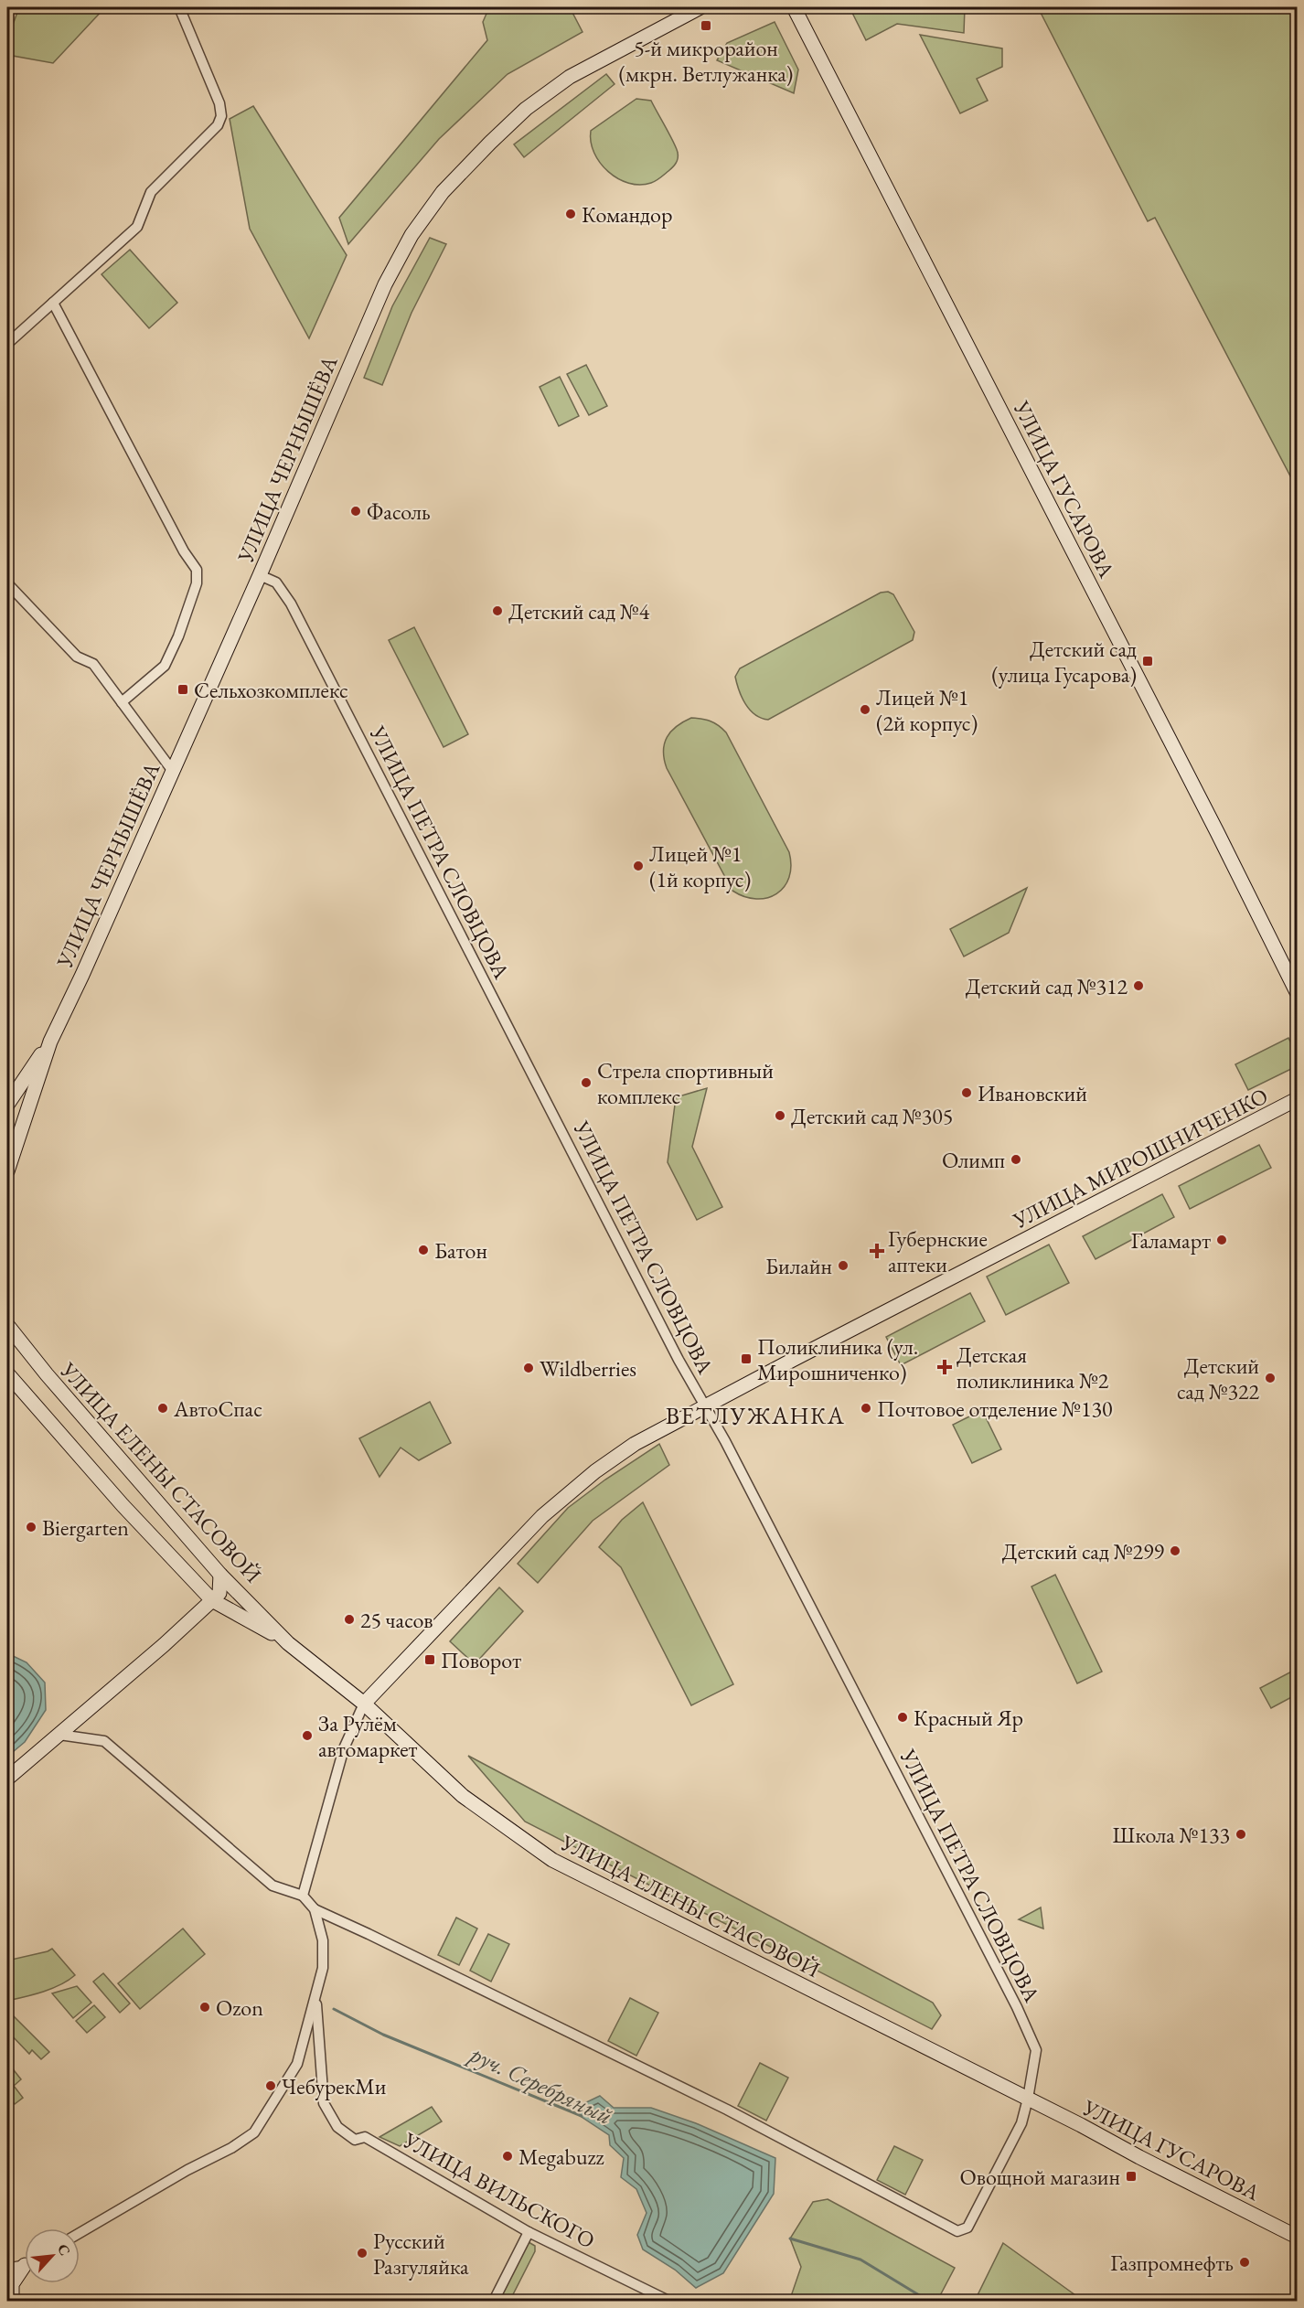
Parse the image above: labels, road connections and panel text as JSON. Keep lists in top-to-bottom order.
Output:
{
  "streets": {
    "street": [
      "УЛИЦА ЧЕРНЫШЁВА",
      "УЛИЦА ГУСАРОВА",
      "УЛИЦА ПЕТРА СЛОВЦОВА",
      "УЛИЦА МИРОШНИЧЕНКО",
      "УЛИЦА ЕЛЕНЫ СТАСОВОЙ",
      "УЛИЦА ВИЛЬСКОГО"
    ]
  },
  "crossings": [
    ["УЛИЦА ЧЕРНЫШЁВА", "УЛИЦА ПЕТРА СЛОВЦОВА"],
    ["УЛИЦА ГУСАРОВА", "УЛИЦА ПЕТРА СЛОВЦОВА"],
    ["УЛИЦА ГУСАРОВА", "УЛИЦА ЕЛЕНЫ СТАСОВОЙ"],
    ["УЛИЦА ПЕТРА СЛОВЦОВА", "УЛИЦА МИРОШНИЧЕНКО"],
    ["УЛИЦА ПЕТРА СЛОВЦОВА", "УЛИЦА ЕЛЕНЫ СТАСОВОЙ"],
    ["УЛИЦА МИРОШНИЧЕНКО", "УЛИЦА ЕЛЕНЫ СТАСОВОЙ"]
  ],
  "districts": ["ВЕТЛУЖАНКА"],
  "water": ["руч. Серебряный"],
  "places": {
    "transit": [
      "5-й микрорайон (мкрн. Ветлужанка)",
      "Детский сад (улица Гусарова)",
      "Сельхозкомплекс",
      "Поликлиника (ул. Мирошниченко)",
      "Поворот",
      "Овощной магазин"
    ],
    "other": [
      "Командор",
      "Фасоль",
      "Детский сад №4",
      "Лицей №1 (2й корпус)",
      "Лицей №1 (1й корпус)",
      "Детский сад №312",
      "Стрела спортивный комплекс",
      "Ивановский",
      "Детский сад №305",
      "Олимп",
      "Галамарт",
      "Батон",
      "Билайн",
      "Wildberries",
      "Детский сад №322",
      "АвтоСпас",
      "Почтовое отделение №130",
      "Biergarten",
      "Детский сад №299",
      "25 часов",
      "Красный Яр",
      "За Рулём автомаркет",
      "Школа №133",
      "Ozon",
      "ЧебурекМи",
      "Megabuzz",
      "Русский Разгуляйка",
      "Газпромнефть"
    ],
    "health": ["Губернские аптеки", "Детская поликлиника №2"]
  },
  "north": "top right"
}
